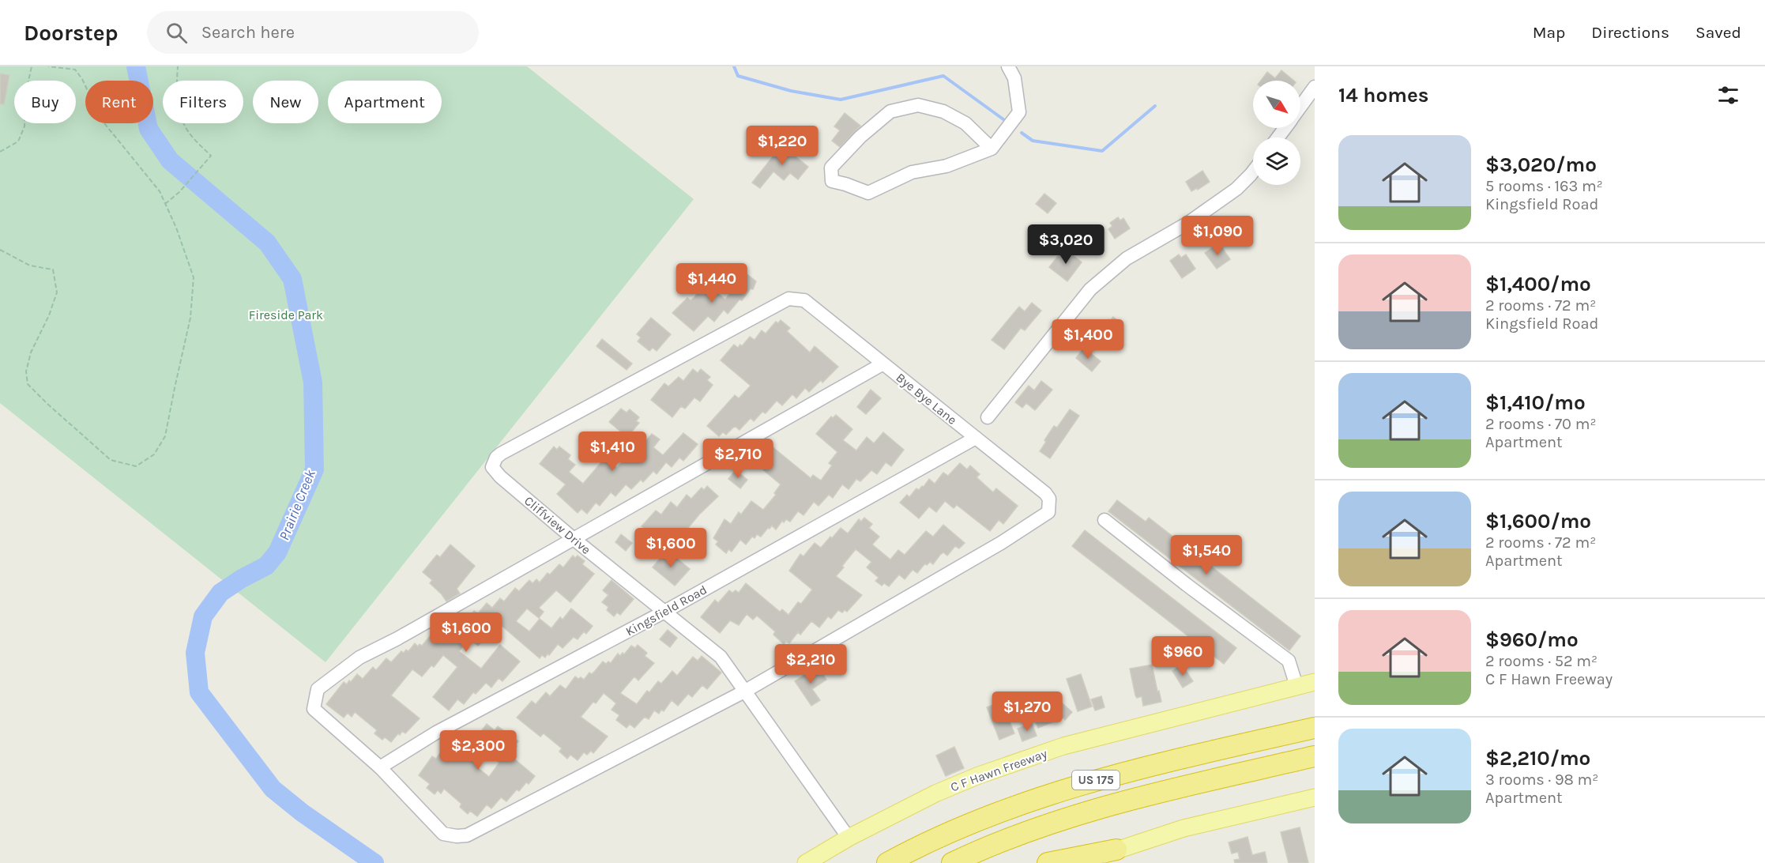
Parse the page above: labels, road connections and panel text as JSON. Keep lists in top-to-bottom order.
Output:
{
  "streets": {
    "highway": ["US 175"],
    "main road": ["C F Hawn Freeway"],
    "street": ["Bye Bye Lane", "Cliffview Drive", "Kingsfield Road"]
  },
  "crossings": [
    ["Bye Bye Lane", "Cliffview Drive"],
    ["Bye Bye Lane", "Kingsfield Road"],
    ["Cliffview Drive", "Kingsfield Road"],
    ["Cliffview Drive", "C F Hawn Freeway"]
  ],
  "water": ["Prairie Creek"],
  "parks": ["Fireside Park"],
  "north": "bottom right",
  "page": {
    "header": "Doorstep",
    "search": "Search here",
    "nav": ["Map", "Directions", "Saved"],
    "heading": "14 homes",
    "chip": [
      "Buy",
      "Rent",
      "Filters",
      "New",
      "Apartment"
    ],
    "list": [
      {
        "name": "$3,020/mo",
        "note": "5 rooms · 163 m² · Kingsfield Road"
      },
      {
        "name": "$1,400/mo",
        "note": "2 rooms · 72 m² · Kingsfield Road"
      },
      {
        "name": "$1,410/mo",
        "note": "2 rooms · 70 m² · Apartment"
      },
      {
        "name": "$1,600/mo",
        "note": "2 rooms · 72 m² · Apartment"
      },
      {
        "name": "$960/mo",
        "note": "2 rooms · 52 m² · C F Hawn Freeway"
      },
      {
        "name": "$2,210/mo",
        "note": "3 rooms · 98 m² · Apartment"
      }
    ],
    "price": [
      "$1,220",
      "$1,090",
      "$3,020",
      "$1,440",
      "$1,400",
      "$1,410",
      "$2,710",
      "$1,600",
      "$1,540",
      "$1,600",
      "$960",
      "$2,210",
      "$1,270",
      "$2,300"
    ]
  }
}
